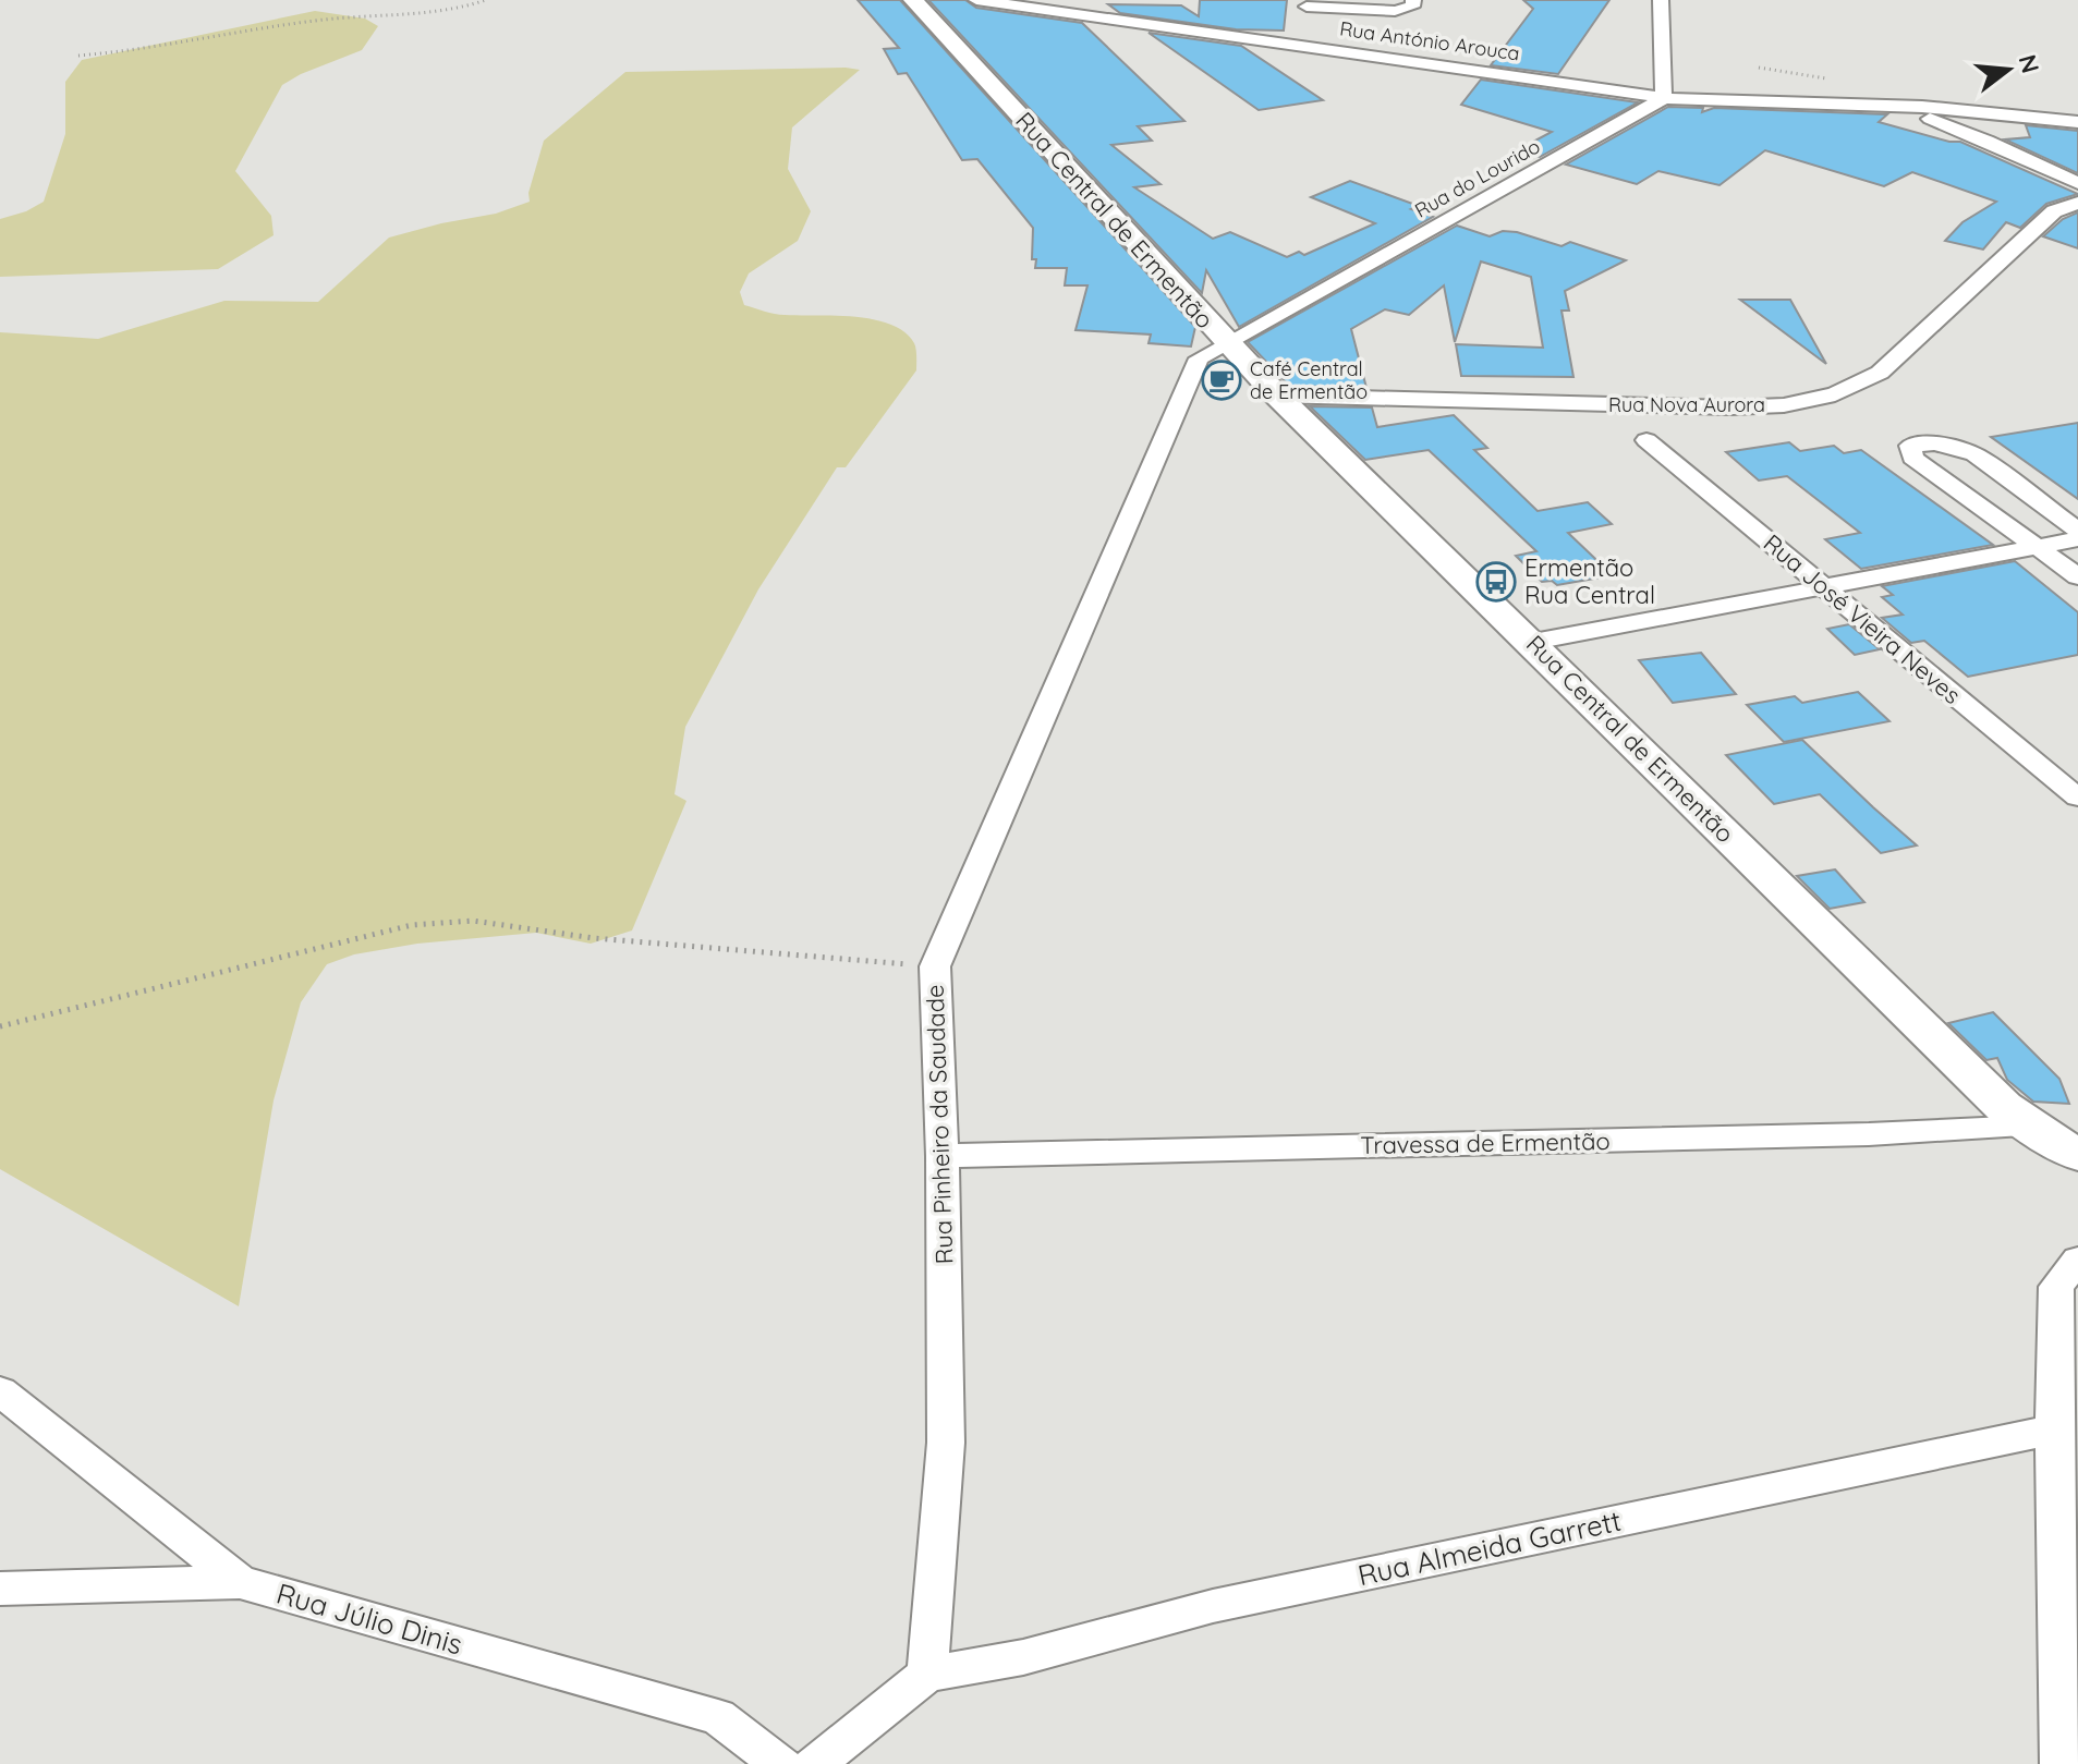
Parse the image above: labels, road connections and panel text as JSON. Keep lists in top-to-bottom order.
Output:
{
  "streets": {
    "street": [
      "Rua António Arouca",
      "Rua do Lourido",
      "Rua Central de Ermentão",
      "Rua Nova Aurora",
      "Rua José Vieira Neves",
      "Rua Pinheiro da Saudade",
      "Travessa de Ermentão",
      "Rua Almeida Garrett",
      "Rua Júlio Dinis"
    ]
  },
  "crossings": [
    ["Rua António Arouca", "Rua do Lourido"],
    ["Rua do Lourido", "Rua Central de Ermentão"],
    ["Rua do Lourido", "Rua Pinheiro da Saudade"],
    ["Rua Central de Ermentão", "Rua Nova Aurora"],
    ["Rua Central de Ermentão", "Rua Pinheiro da Saudade"],
    ["Rua Central de Ermentão", "Travessa de Ermentão"],
    ["Rua Pinheiro da Saudade", "Travessa de Ermentão"],
    ["Rua Pinheiro da Saudade", "Rua Almeida Garrett"]
  ],
  "places": {
    "cafe": ["Café Central de Ermentão"],
    "bus stop": ["Ermentão Rua Central"]
  },
  "north": "right"
}
